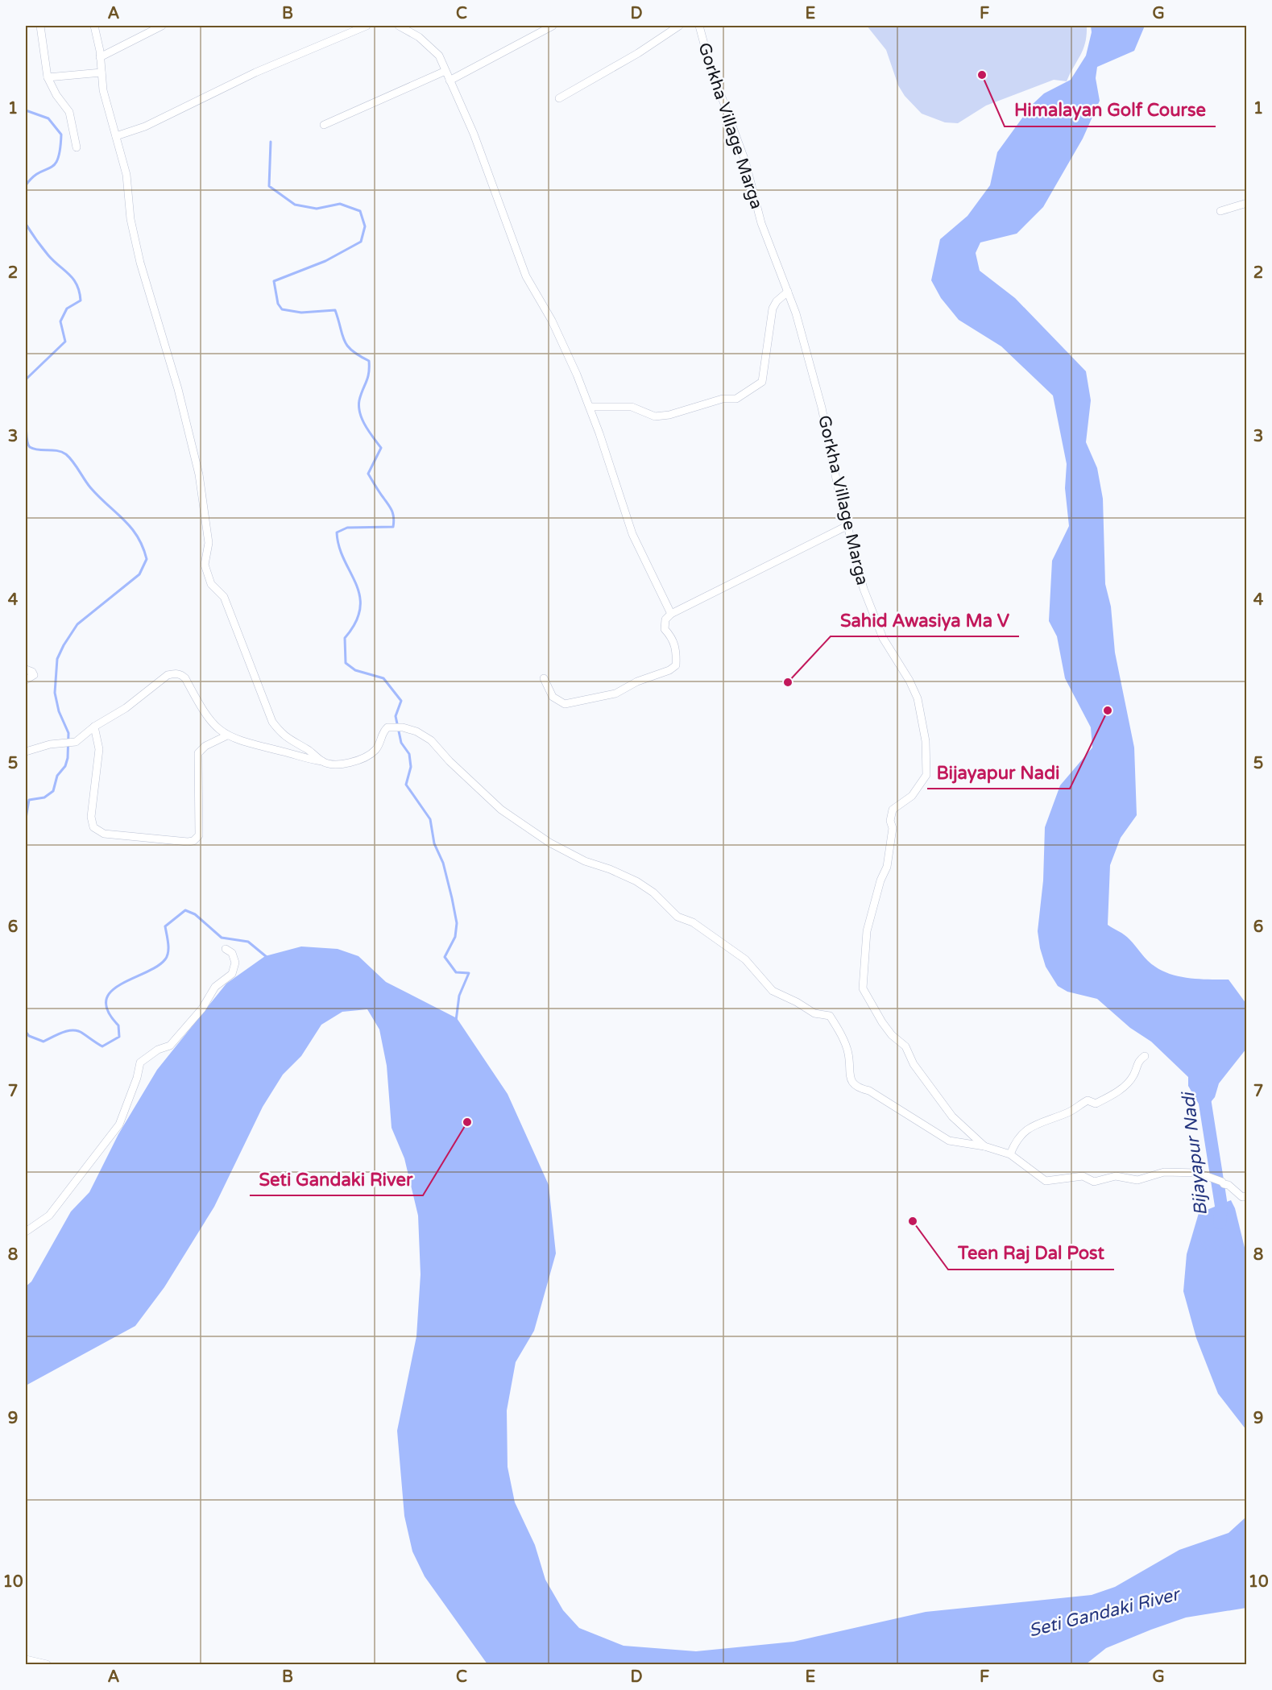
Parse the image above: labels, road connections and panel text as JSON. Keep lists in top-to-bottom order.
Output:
{
  "streets": {
    "street": ["Gorkha Village Marga"]
  },
  "water": ["Bijayapur Nadi", "Seti Gandaki River"],
  "places": [
    "Himalayan Golf Course",
    "Sahid Awasiya Ma V",
    "Bijayapur Nadi",
    "Seti Gandaki River",
    "Teen Raj Dal Post"
  ],
  "grid": {
    "columns": [
      "A",
      "B",
      "C",
      "D",
      "E",
      "F",
      "G"
    ],
    "rows": [
      "1",
      "2",
      "3",
      "4",
      "5",
      "6",
      "7",
      "8",
      "9",
      "10"
    ]
  }
}
